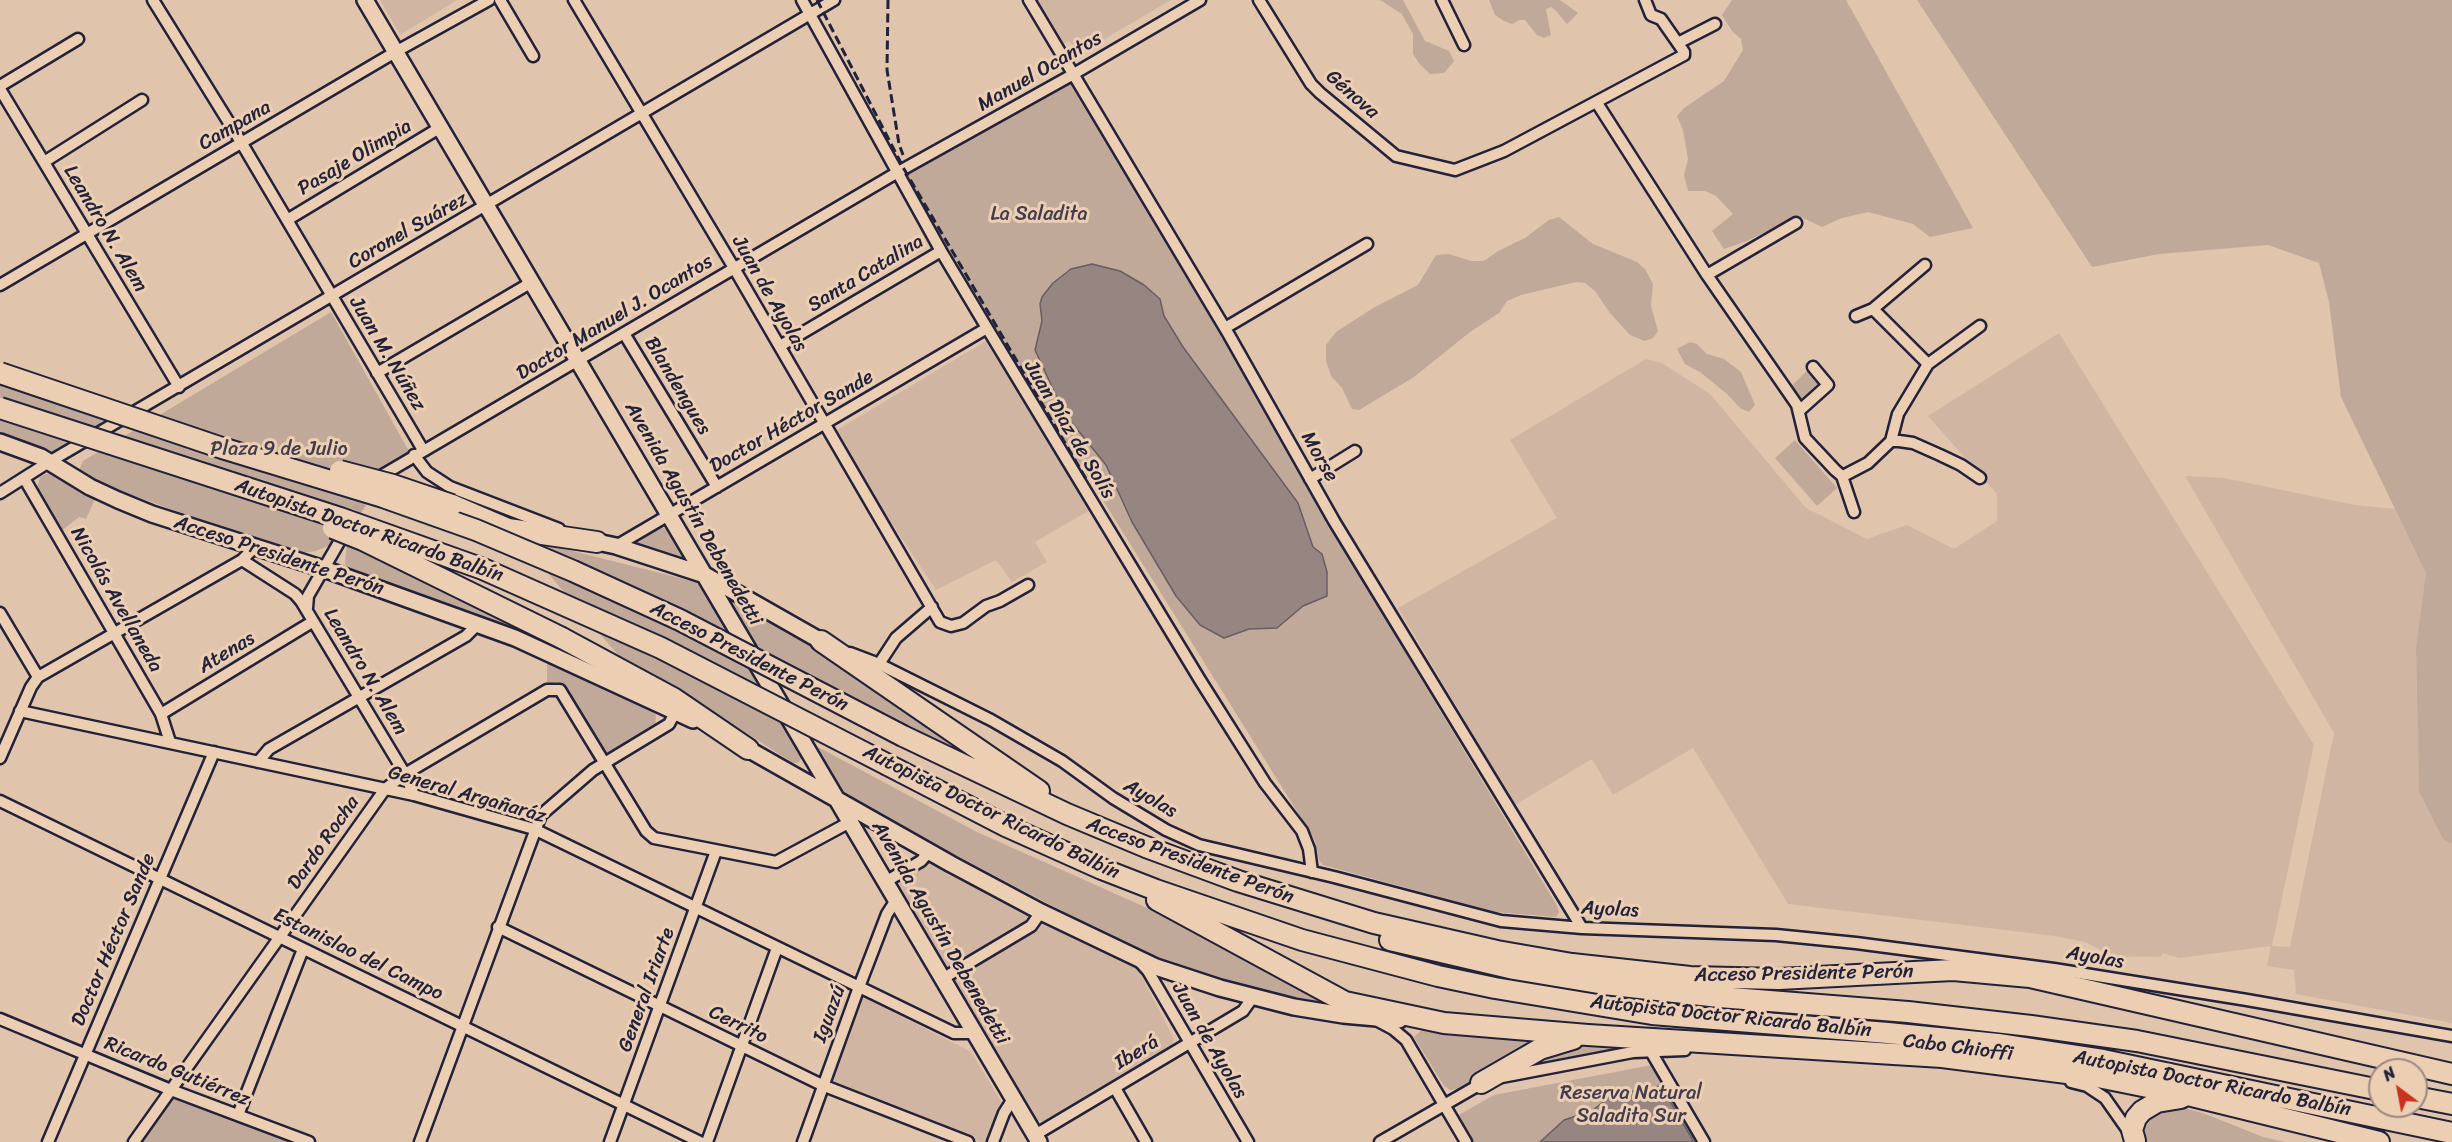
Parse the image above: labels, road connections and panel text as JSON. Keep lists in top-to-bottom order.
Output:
{
  "streets": {
    "highway": ["Autopista Doctor Ricardo Balbín", "Acceso Presidente Perón"],
    "main road": ["Avenida Agustín Debenedetti"],
    "street": [
      "Manuel Ocantos",
      "Génova",
      "Campana",
      "Pasaje Olimpia",
      "Leandro N. Alem",
      "Coronel Suárez",
      "Santa Catalina",
      "Juan de Ayolas",
      "Doctor Manuel J. Ocantos",
      "Juan M. Núñez",
      "Blandengues",
      "Doctor Héctor Sande",
      "Juan Díaz de Solís",
      "Morse",
      "Nicolás Avellaneda",
      "Atenas",
      "General Argañaráz",
      "Ayolas",
      "Dardo Rocha",
      "Estanislao del Campo",
      "General Iriarte",
      "Iguazú",
      "Cerrito",
      "Cabo Chioffi",
      "Iberá",
      "Ricardo Gutiérrez"
    ]
  },
  "crossings": [
    ["Manuel Ocantos", "Doctor Manuel J. Ocantos"],
    ["Manuel Ocantos", "Juan Díaz de Solís"],
    ["Manuel Ocantos", "Morse"],
    ["Campana", "Leandro N. Alem"],
    ["Campana", "Juan M. Núñez"],
    ["Campana", "Avenida Agustín Debenedetti"],
    ["Pasaje Olimpia", "Juan M. Núñez"],
    ["Pasaje Olimpia", "Avenida Agustín Debenedetti"],
    ["Leandro N. Alem", "Coronel Suárez"],
    ["Leandro N. Alem", "Atenas"],
    ["Leandro N. Alem", "General Argañaráz"],
    ["Leandro N. Alem", "Dardo Rocha"],
    ["Coronel Suárez", "Juan de Ayolas"],
    ["Coronel Suárez", "Juan M. Núñez"],
    ["Coronel Suárez", "Juan Díaz de Solís"],
    ["Coronel Suárez", "Avenida Agustín Debenedetti"],
    ["Coronel Suárez", "Acceso Presidente Perón"],
    ["Coronel Suárez", "Nicolás Avellaneda"],
    ["Santa Catalina", "Juan de Ayolas"],
    ["Santa Catalina", "Juan Díaz de Solís"],
    ["Juan de Ayolas", "Doctor Manuel J. Ocantos"],
    ["Juan de Ayolas", "Doctor Héctor Sande"],
    ["Juan de Ayolas", "Acceso Presidente Perón"],
    ["Juan de Ayolas", "Iberá"],
    ["Doctor Manuel J. Ocantos", "Juan M. Núñez"],
    ["Doctor Manuel J. Ocantos", "Blandengues"],
    ["Doctor Manuel J. Ocantos", "Juan Díaz de Solís"],
    ["Doctor Manuel J. Ocantos", "Avenida Agustín Debenedetti"],
    ["Juan M. Núñez", "Doctor Héctor Sande"],
    ["Blandengues", "Doctor Héctor Sande"],
    ["Doctor Héctor Sande", "Juan Díaz de Solís"],
    ["Doctor Héctor Sande", "Avenida Agustín Debenedetti"],
    ["Doctor Héctor Sande", "General Argañaráz"],
    ["Doctor Héctor Sande", "Estanislao del Campo"],
    ["Doctor Héctor Sande", "Ricardo Gutiérrez"],
    ["Juan Díaz de Solís", "Ayolas"],
    ["Morse", "Ayolas"],
    ["Avenida Agustín Debenedetti", "Acceso Presidente Perón"],
    ["Avenida Agustín Debenedetti", "General Argañaráz"],
    ["Avenida Agustín Debenedetti", "Iguazú"],
    ["Avenida Agustín Debenedetti", "Iberá"],
    ["Autopista Doctor Ricardo Balbín", "Acceso Presidente Perón"],
    ["Acceso Presidente Perón", "Ayolas"],
    ["Acceso Presidente Perón", "Iberá"],
    ["Nicolás Avellaneda", "Atenas"],
    ["Nicolás Avellaneda", "General Argañaráz"],
    ["General Argañaráz", "Dardo Rocha"],
    ["General Argañaráz", "General Iriarte"],
    ["General Argañaráz", "Iguazú"],
    ["Dardo Rocha", "Estanislao del Campo"],
    ["Dardo Rocha", "Ricardo Gutiérrez"],
    ["Estanislao del Campo", "General Iriarte"],
    ["General Iriarte", "Cerrito"],
    ["Iguazú", "Cerrito"]
  ],
  "parks": ["La Saladita", "Plaza 9 de Julio", "Reserva Natural Saladita Sur"],
  "north": "top left"
}
